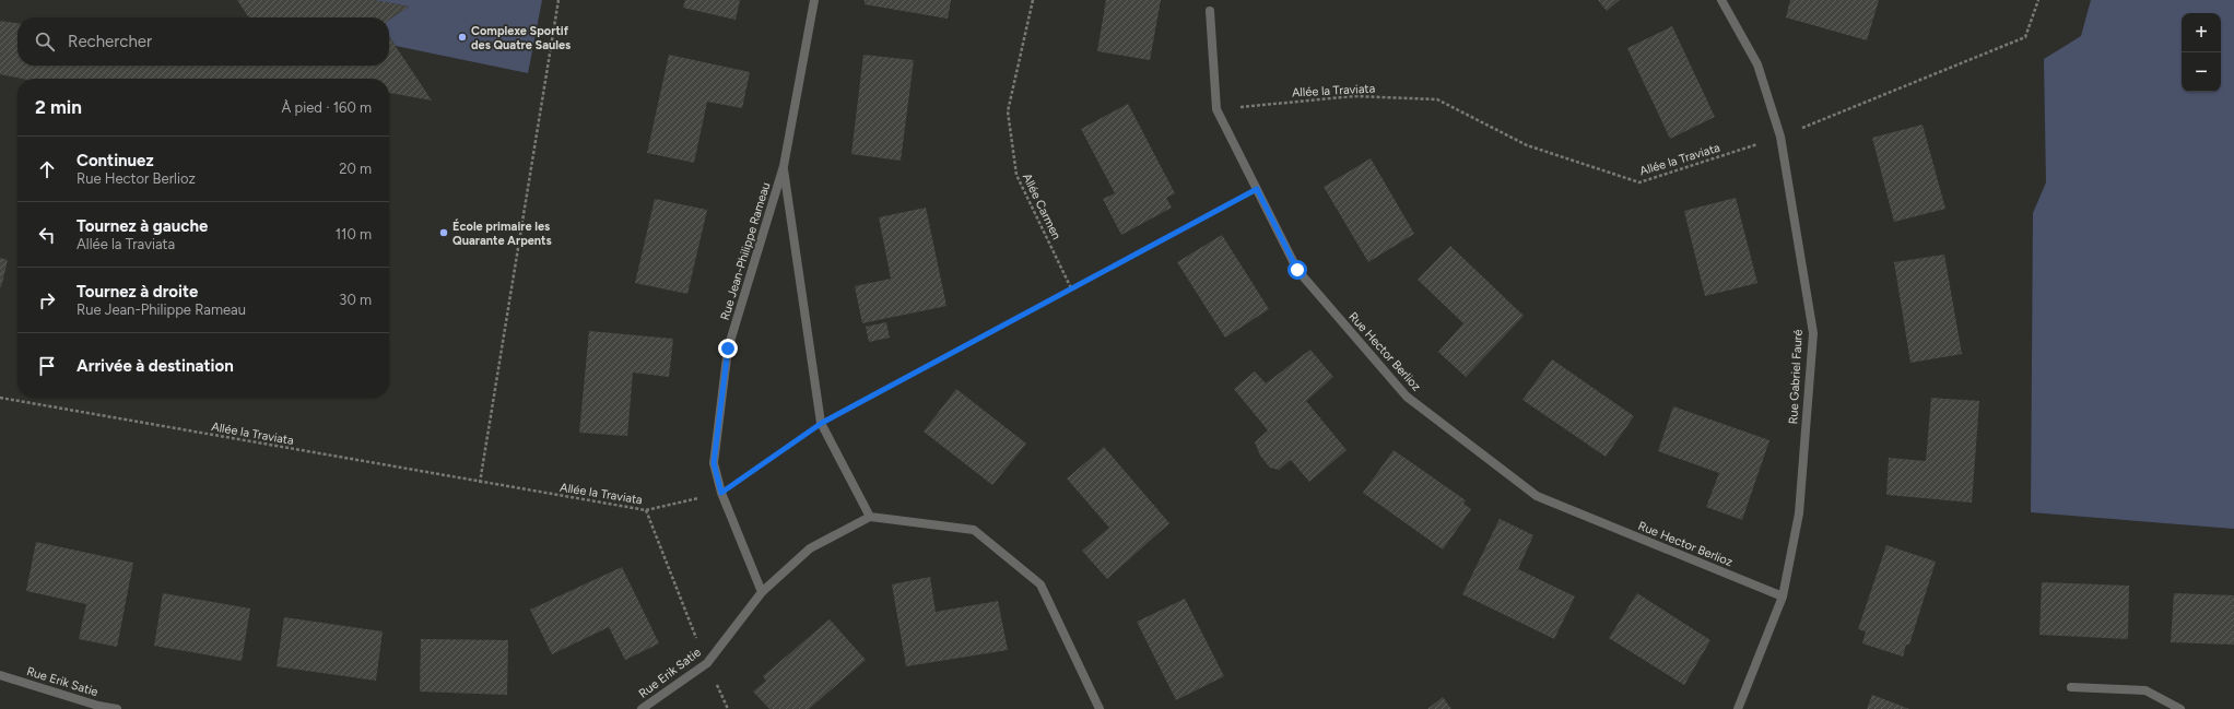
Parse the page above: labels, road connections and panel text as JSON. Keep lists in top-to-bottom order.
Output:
{
  "streets": {
    "street": [
      "Rue Jean-Philippe Rameau",
      "Rue Hector Berlioz",
      "Rue Gabriel Fauré",
      "Rue Erik Satie"
    ],
    "path": ["Allée la Traviata", "Allée Carmen"]
  },
  "crossings": [
    ["Allée la Traviata", "Allée Carmen"],
    ["Allée la Traviata", "Rue Jean-Philippe Rameau"],
    ["Allée la Traviata", "Rue Hector Berlioz"],
    ["Allée la Traviata", "Rue Gabriel Fauré"],
    ["Rue Jean-Philippe Rameau", "Rue Erik Satie"],
    ["Rue Hector Berlioz", "Rue Gabriel Fauré"]
  ],
  "places": ["Complexe Sportif des Quatre Saules", "École primaire les Quarante Arpents"],
  "page": {
    "map_buttons": ["+", "−"],
    "search": "Rechercher",
    "heading": ["2 min", "À pied · 160 m"],
    "list": [
      ["Continuez", "Rue Hector Berlioz", "20 m"],
      ["Tournez à gauche", "Allée la Traviata", "110 m"],
      ["Tournez à droite", "Rue Jean-Philippe Rameau", "30 m"],
      "Arrivée à destination"
    ]
  }
}
